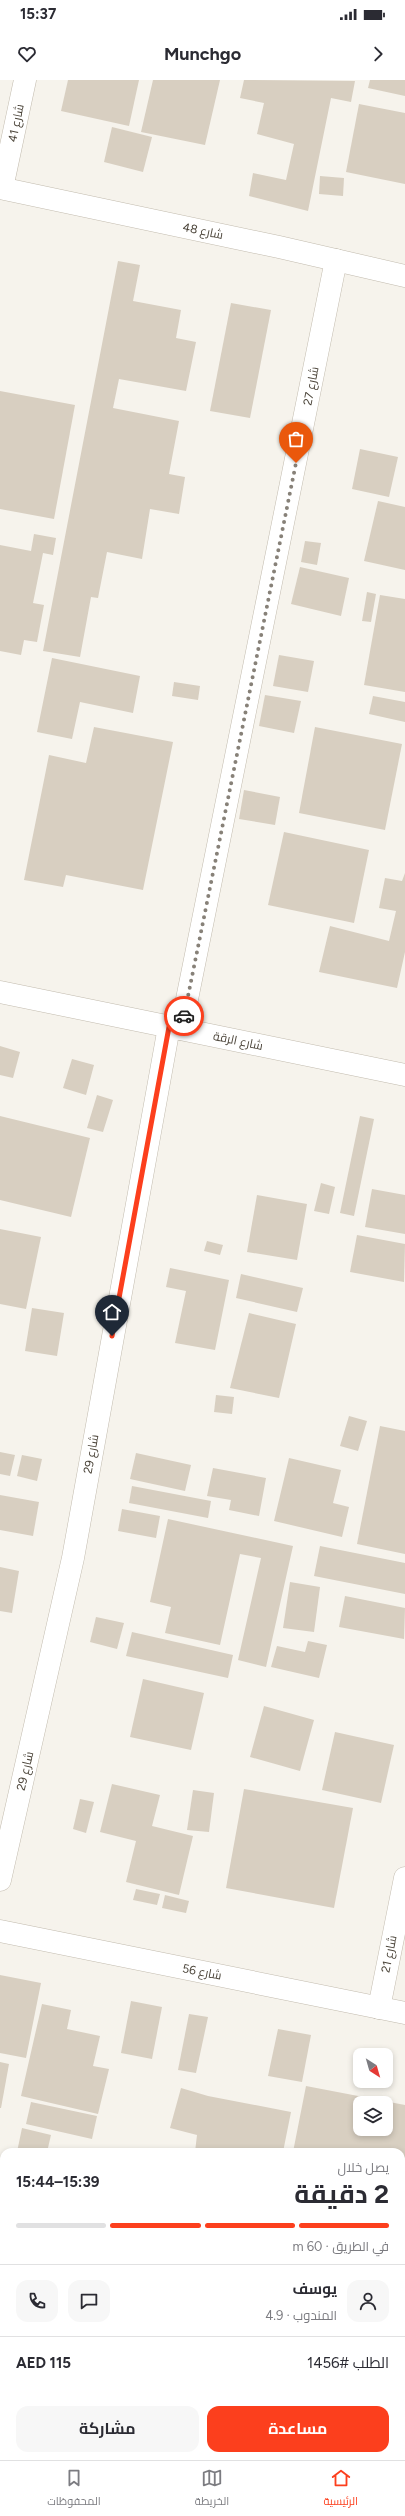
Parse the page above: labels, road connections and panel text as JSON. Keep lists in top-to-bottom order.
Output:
{
  "streets": {
    "street": [
      "شارع 41",
      "شارع 48",
      "شارع 27",
      "شارع الرقة",
      "شارع 29",
      "شارع 21",
      "شارع 56"
    ]
  },
  "crossings": [
    ["شارع 41", "شارع 48"],
    ["شارع 48", "شارع 27"],
    ["شارع 27", "شارع الرقة"],
    ["شارع 27", "شارع 29"],
    ["شارع الرقة", "شارع 29"],
    ["شارع 21", "شارع 56"]
  ],
  "north": "bottom right",
  "page": {
    "status": "15:37",
    "header": "Munchgo",
    "heading": ["2 دقيقة", "يصل خلال", "15:39–15:44"],
    "panel": [
      "يوسف",
      "المندوب · 4.9",
      "الطلب #1456",
      "AED 115"
    ],
    "bar": "في الطريق · 60 m",
    "buttons": ["مساعدة", "مشاركة"],
    "tabs": ["الرئيسية", "الخريطة", "المحفوظات"]
  }
}
